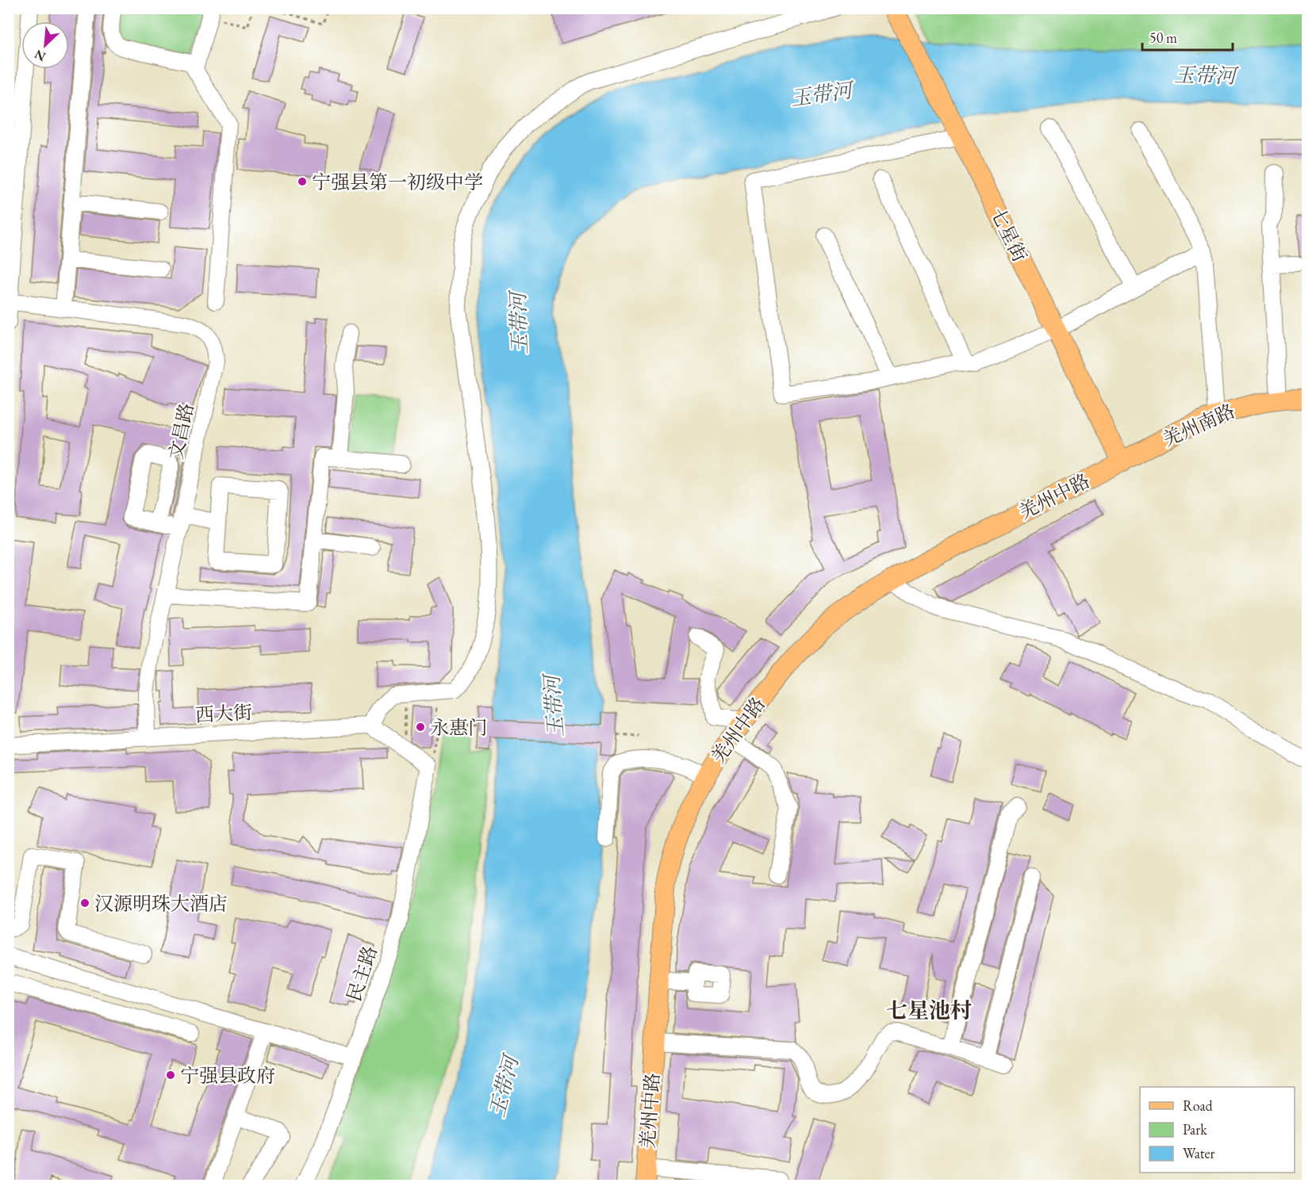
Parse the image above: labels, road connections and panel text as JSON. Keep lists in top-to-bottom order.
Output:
{
  "streets": {
    "main road": ["七星街", "羌州南路", "羌州中路"],
    "street": ["文昌路", "西大街", "民主路"]
  },
  "crossings": [
    ["七星街", "羌州南路"],
    ["七星街", "羌州中路"],
    ["羌州南路", "羌州中路"],
    ["文昌路", "西大街"]
  ],
  "districts": ["七星池村"],
  "water": ["玉带河"],
  "places": [
    "宁强县第一初级中学",
    "永惠门",
    "汉源明珠大酒店",
    "宁强县政府"
  ],
  "legend": ["Road", "Park", "Water"],
  "scale_bar": "50 m",
  "north": "bottom left"
}
